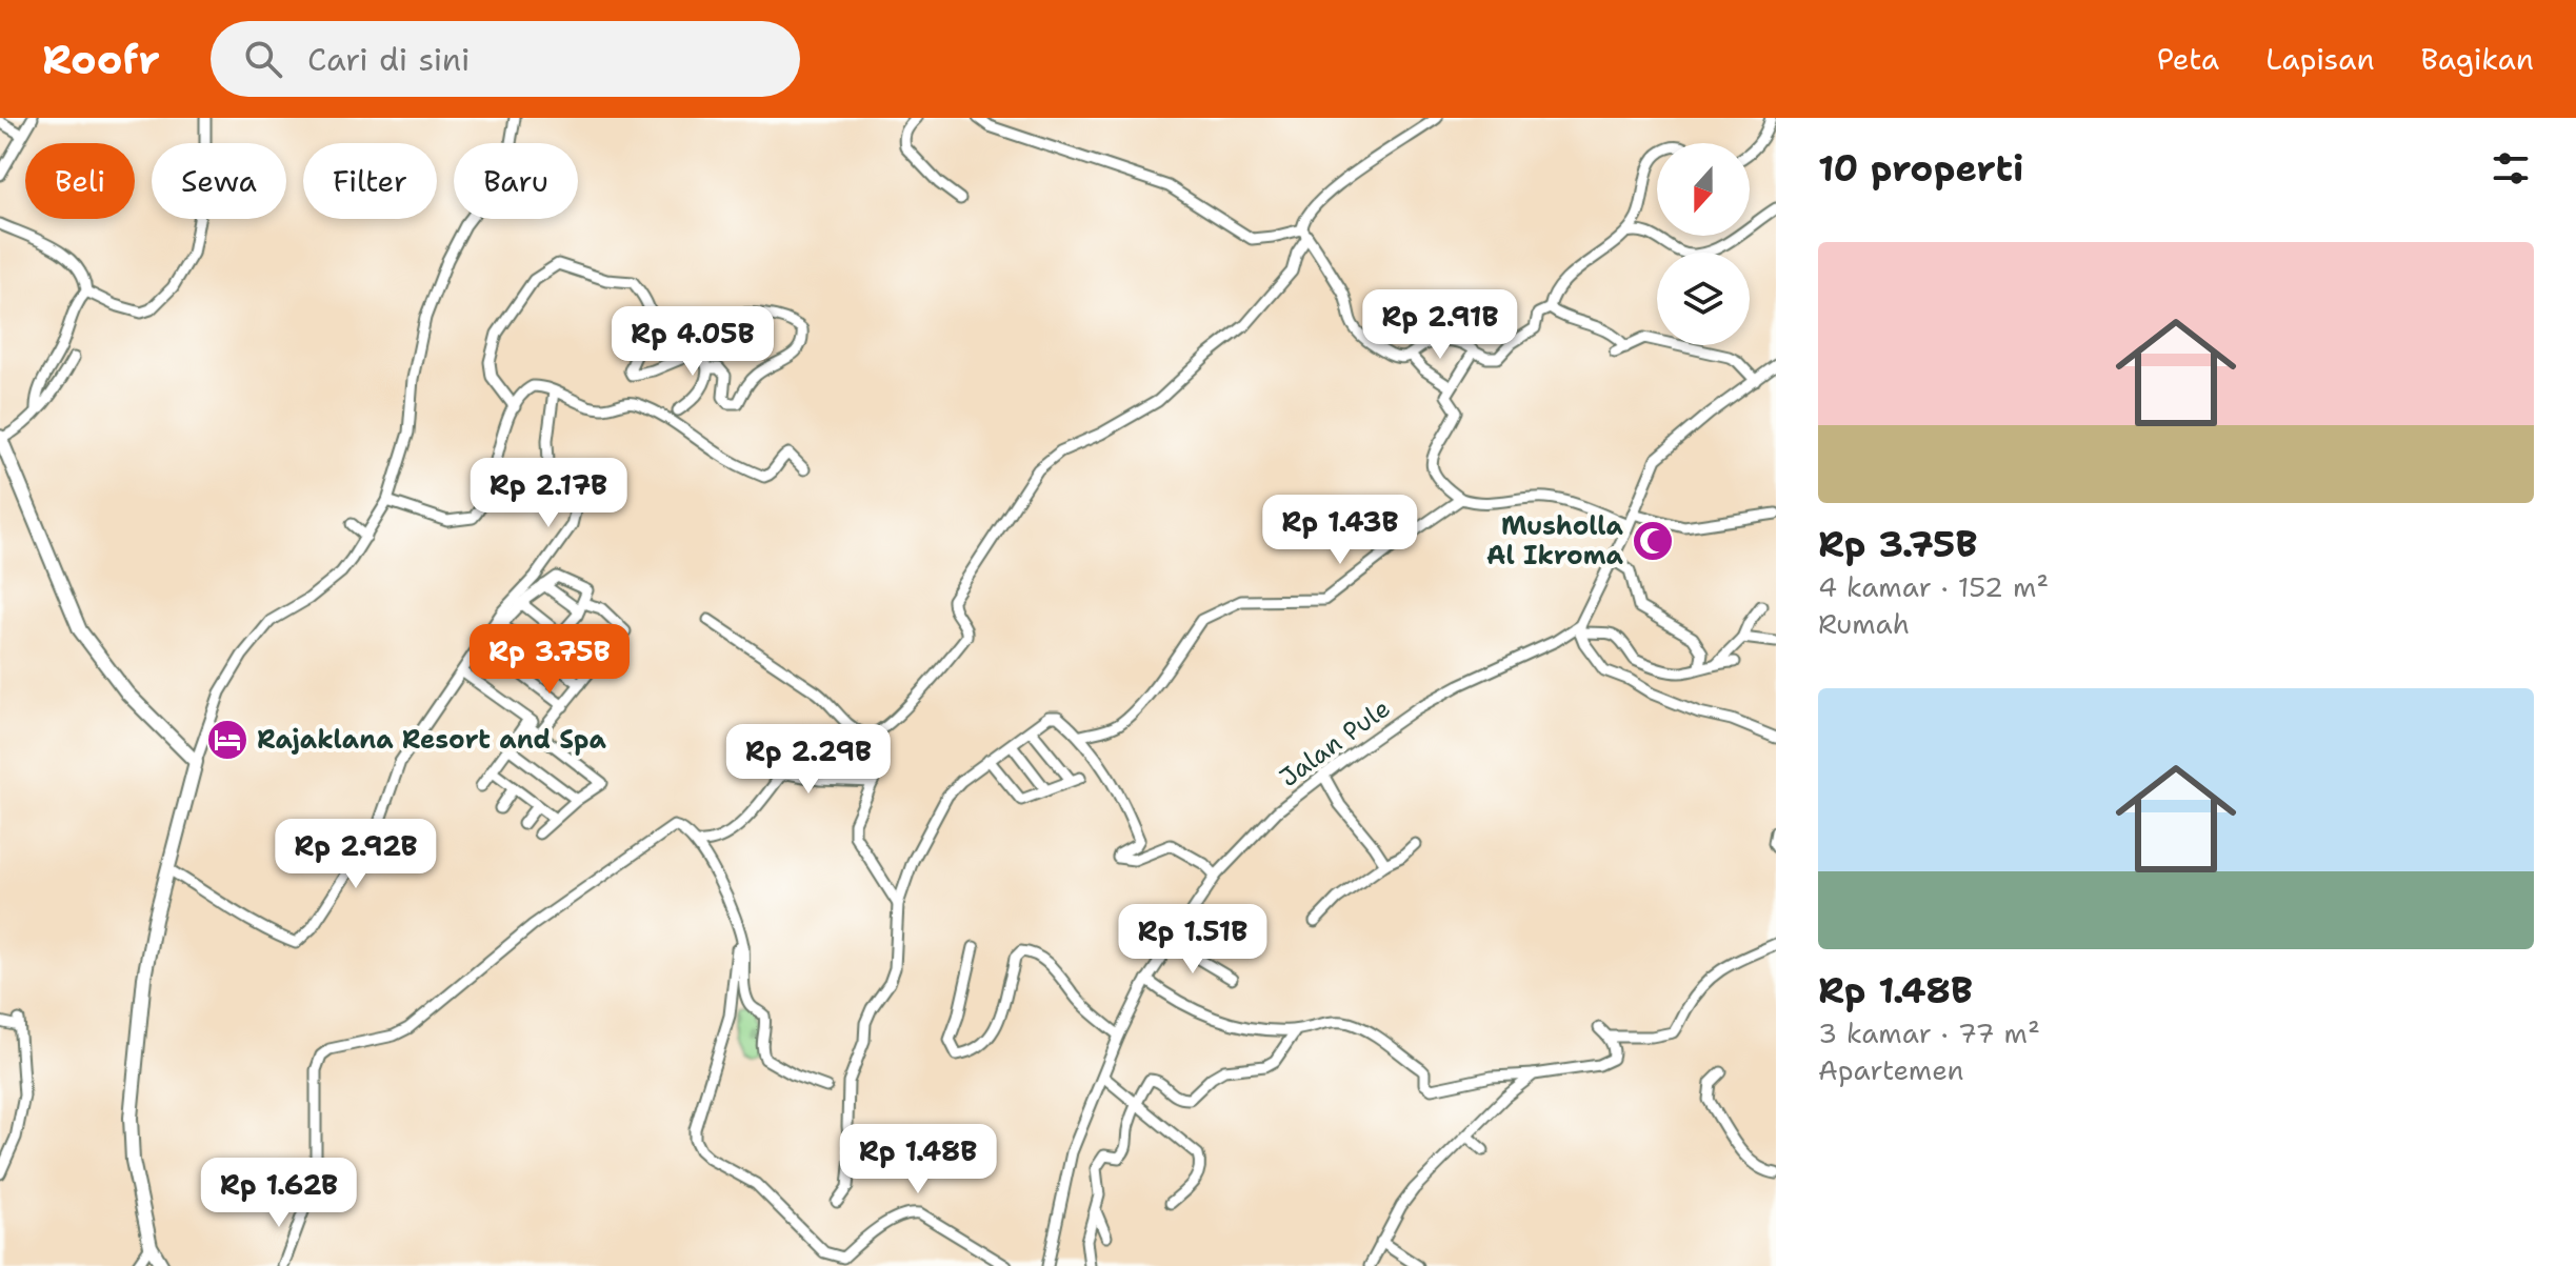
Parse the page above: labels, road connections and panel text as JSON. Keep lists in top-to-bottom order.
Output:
{
  "streets": {
    "street": ["Jalan Pule"]
  },
  "places": {
    "mosque": ["Musholla Al Ikroma"],
    "hotel": ["Rajaklana Resort and Spa"]
  },
  "north": "bottom",
  "page": {
    "header": "Roofr",
    "search": "Cari di sini",
    "nav": ["Peta", "Lapisan", "Bagikan"],
    "heading": "10 properti",
    "chip": [
      "Beli",
      "Sewa",
      "Filter",
      "Baru"
    ],
    "list": [
      {
        "name": "Rp 3.75B",
        "note": "4 kamar · 152 m² · Rumah"
      },
      {
        "name": "Rp 1.48B",
        "note": "3 kamar · 77 m² · Apartemen"
      }
    ],
    "price": [
      "Rp 2.91B",
      "Rp 4.05B",
      "Rp 2.17B",
      "Rp 1.43B",
      "Rp 3.75B",
      "Rp 2.29B",
      "Rp 2.92B",
      "Rp 1.51B",
      "Rp 1.48B",
      "Rp 1.62B"
    ]
  }
}
